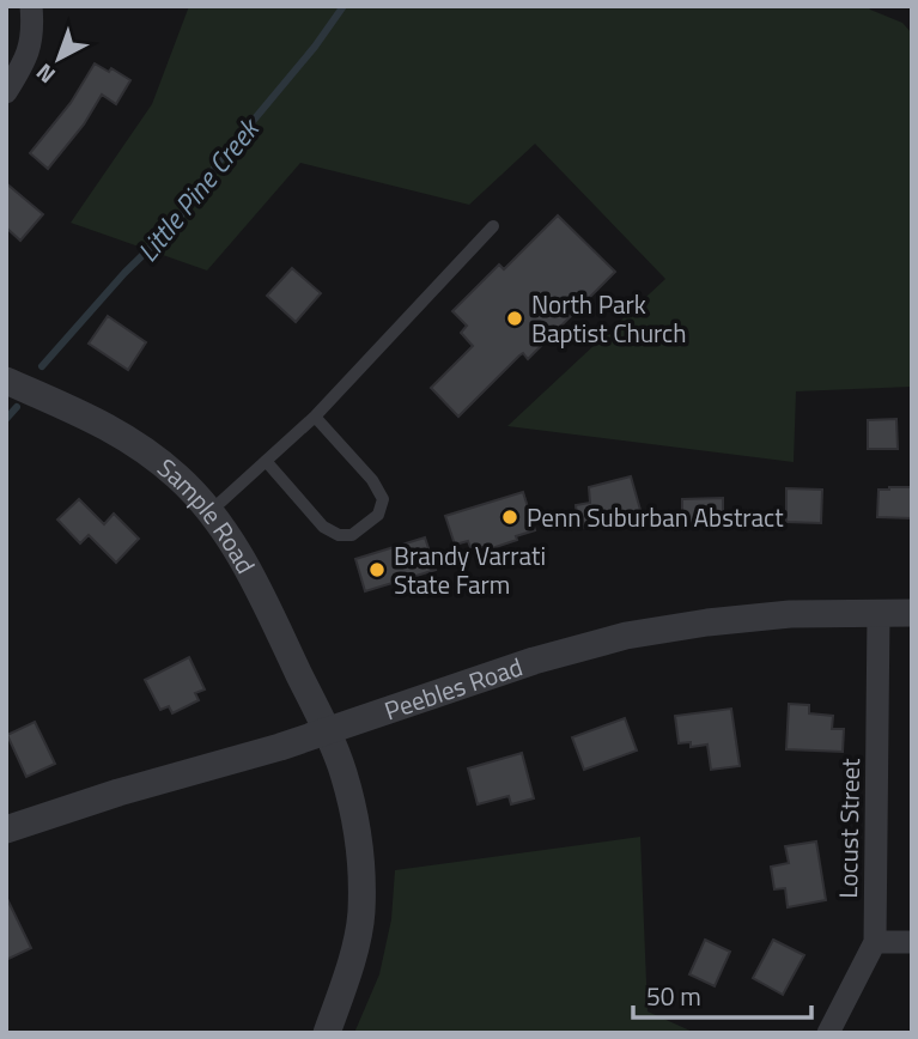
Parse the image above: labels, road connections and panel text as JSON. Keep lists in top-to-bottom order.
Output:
{
  "streets": {
    "street": ["Sample Road", "Peebles Road", "Locust Street"]
  },
  "crossings": [
    ["Sample Road", "Peebles Road"],
    ["Peebles Road", "Locust Street"]
  ],
  "water": ["Little Pine Creek"],
  "places": ["North Park Baptist Church", "Penn Suburban Abstract", "Brandy Varrati State Farm"],
  "scale_bar": "50 m",
  "north": "bottom left"
}
